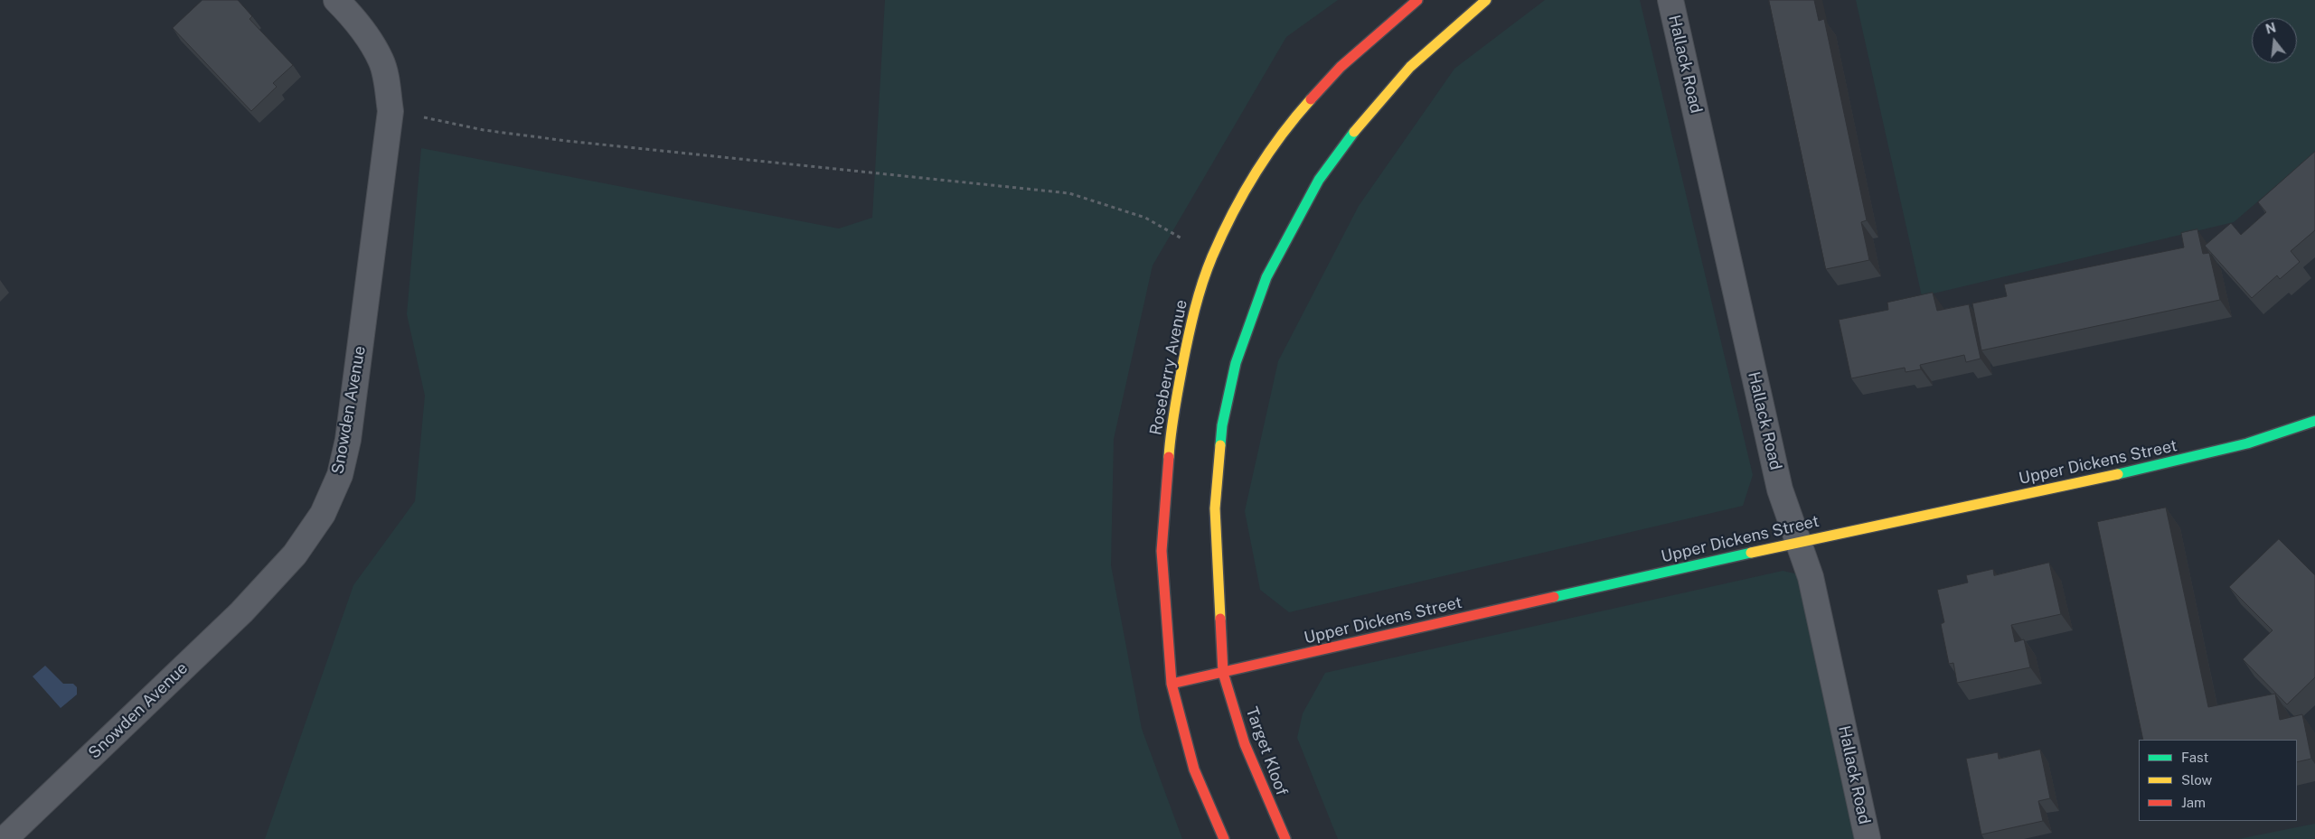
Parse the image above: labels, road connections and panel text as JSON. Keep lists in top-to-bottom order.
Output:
{
  "streets": {
    "main road": ["Roseberry Avenue", "Upper Dickens Street", "Target Kloof"],
    "street": ["Hallack Road", "Snowden Avenue"]
  },
  "crossings": [
    ["Hallack Road", "Upper Dickens Street"],
    ["Roseberry Avenue", "Upper Dickens Street"],
    ["Upper Dickens Street", "Target Kloof"]
  ],
  "legend": ["Fast", "Slow", "Jam"],
  "north": "top"
}
